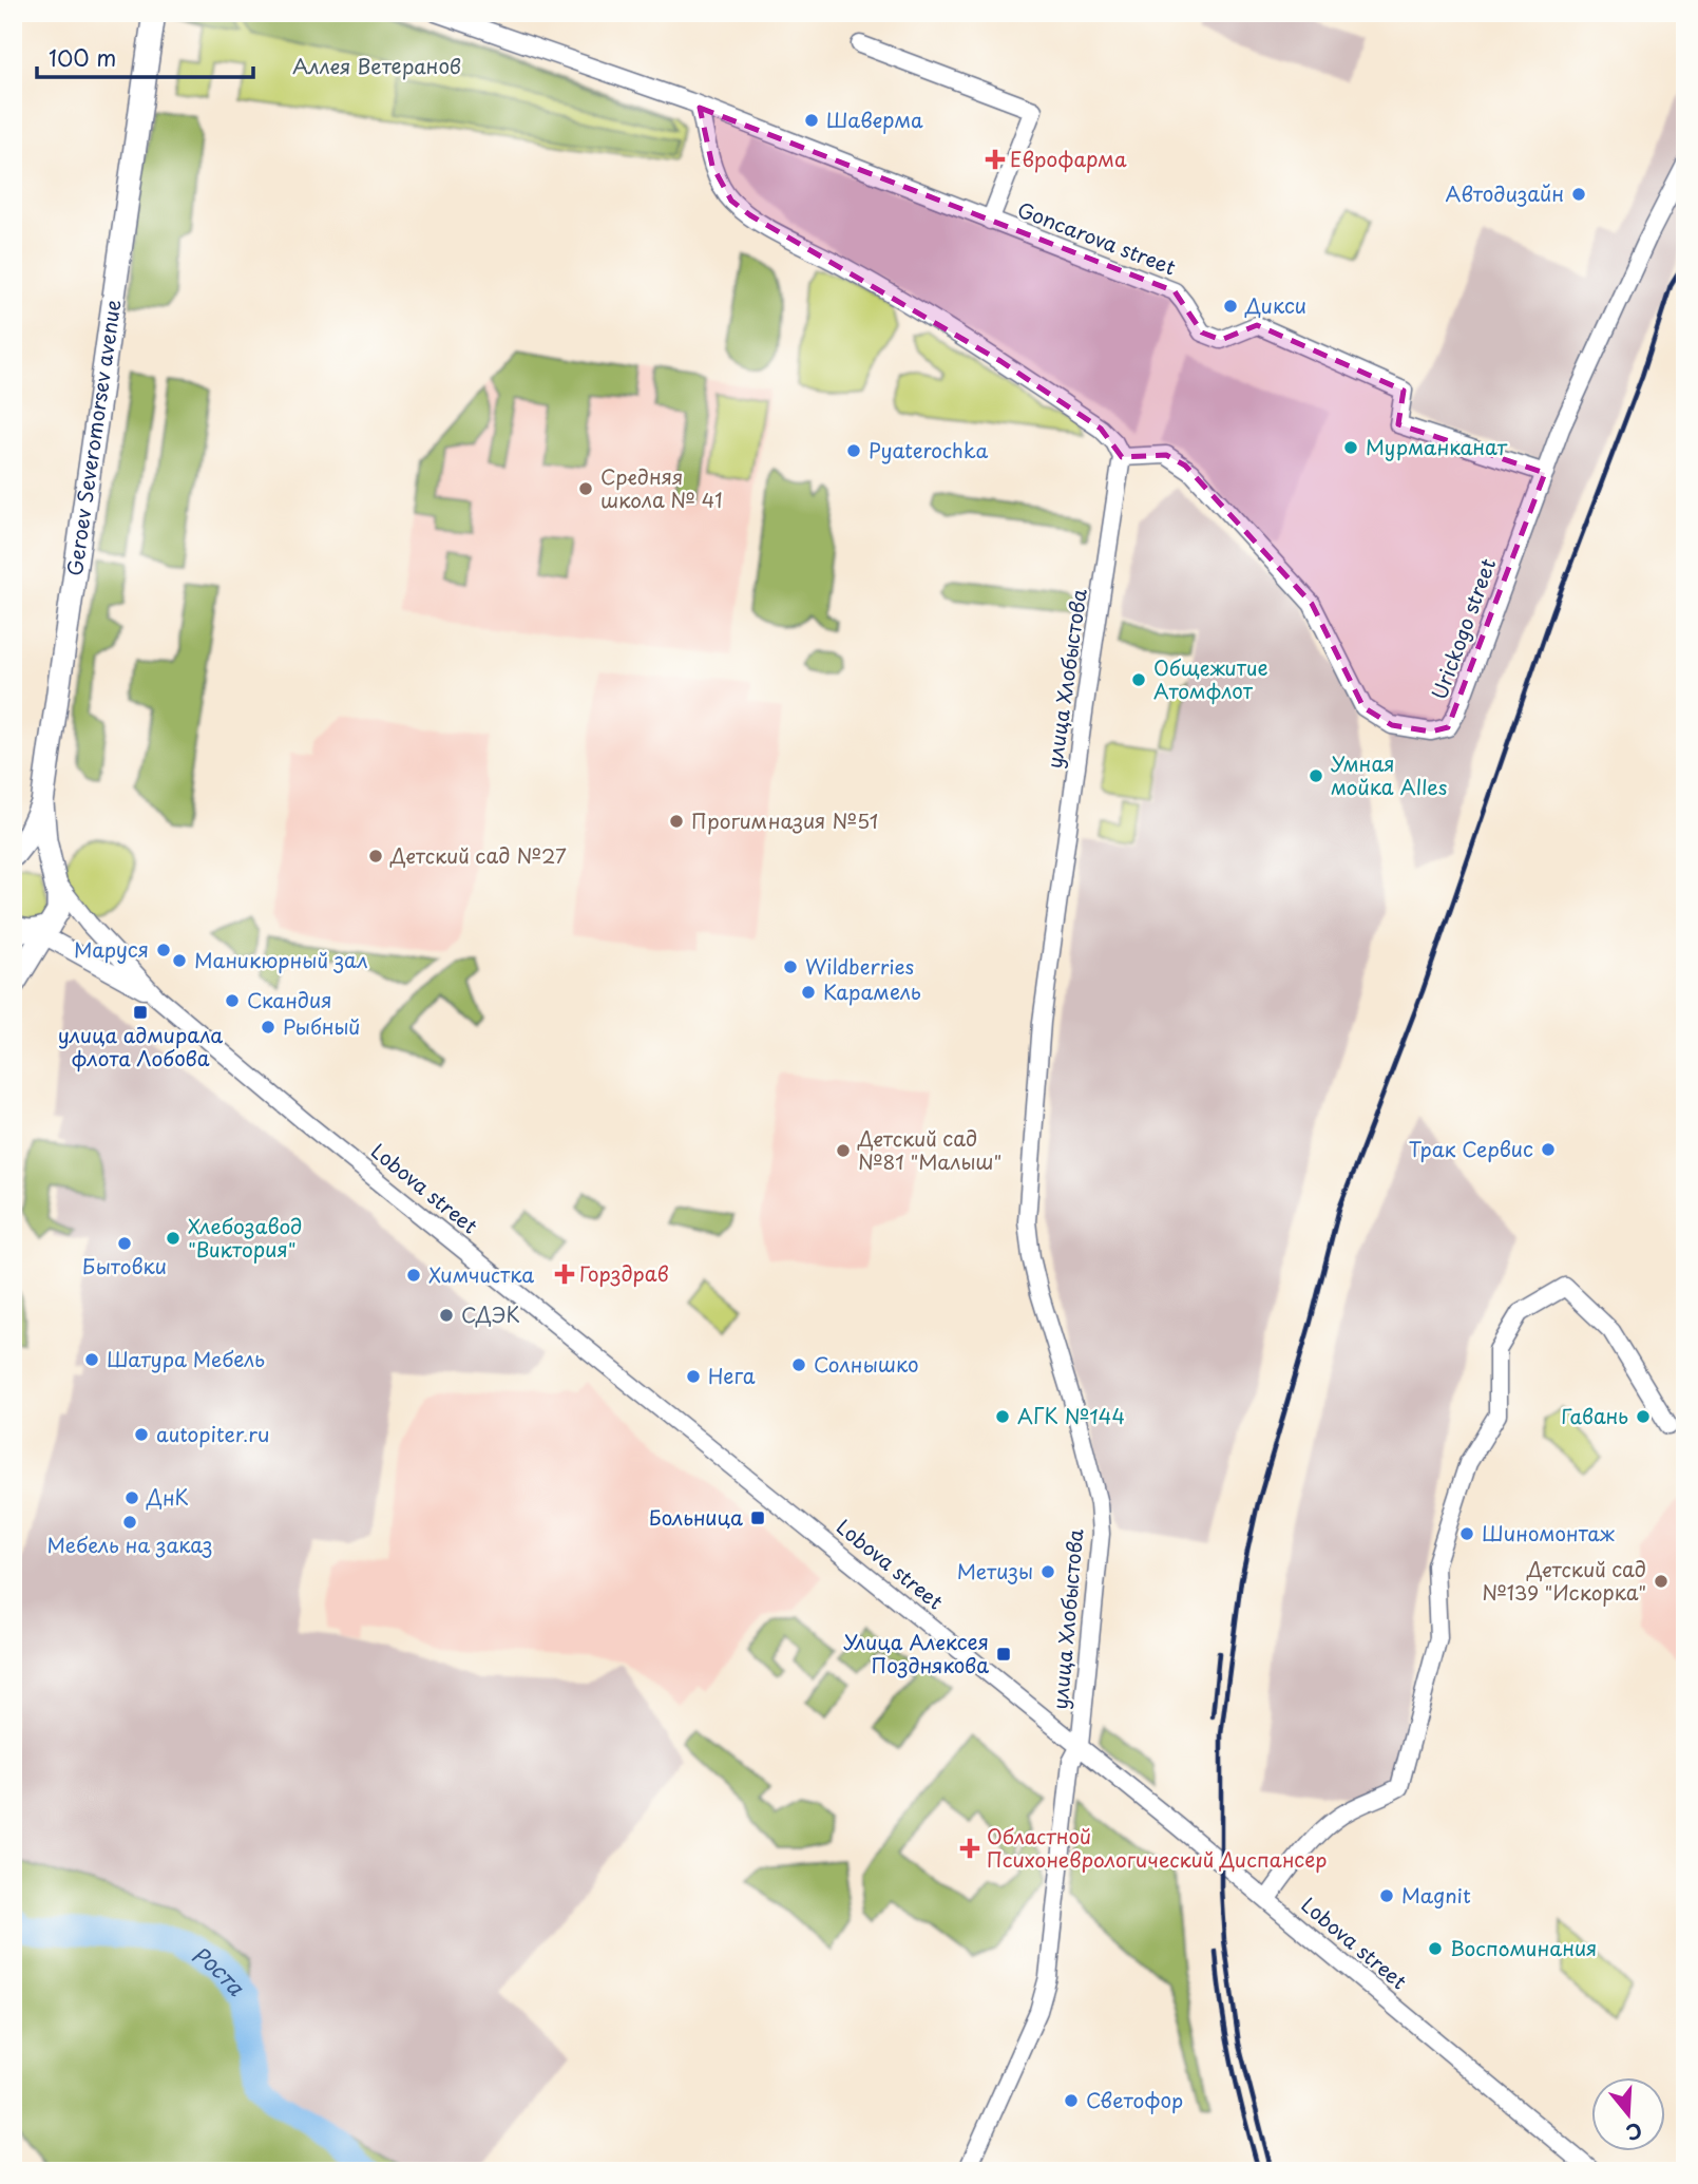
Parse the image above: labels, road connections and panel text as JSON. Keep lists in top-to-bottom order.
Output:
{
  "streets": {
    "main road": ["Geroev Severomorsev avenue"],
    "street": [
      "Goncarova street",
      "Urickogo street",
      "улица Хлобыстова",
      "Lobova street"
    ]
  },
  "crossings": [
    ["Goncarova street", "Urickogo street"],
    ["Geroev Severomorsev avenue", "Lobova street"],
    ["Urickogo street", "улица Хлобыстова"],
    ["улица Хлобыстова", "Lobova street"]
  ],
  "water": ["Роста"],
  "parks": ["Аллея Ветеранов"],
  "places": {
    "other": [
      "Шаверма",
      "Автодизайн",
      "Дикси",
      "Мурманканат",
      "Pyaterochka",
      "Средняя школа № 41",
      "Общежитие Атомфлот",
      "Умная мойка Alles",
      "Прогимназия №51",
      "Детский сад №27",
      "Маруся",
      "Маникюрный зал",
      "Wildberries",
      "Карамель",
      "Скандия",
      "Рыбный",
      "Трак Сервис",
      "Детский сад №81 \"Малыш\"",
      "Хлебозавод \"Виктория\"",
      "Бытовки",
      "Химчистка",
      "СДЭК",
      "Шатура Мебель",
      "Солнышко",
      "Нега",
      "АГК №144",
      "Гавань",
      "autopiter.ru",
      "ДнК",
      "Мебель на заказ",
      "Шиномонтаж",
      "Метизы",
      "Детский сад №139 \"Искорка\"",
      "Magnit",
      "Воспоминания",
      "Светофор"
    ],
    "health": ["Еврофарма", "Горздрав", "Областной Психоневрологический Диспансер"],
    "transit": ["улица адмирала флота Лобова", "Больница", "Улица Алексея Позднякова"]
  },
  "scale_bar": "100 m",
  "north": "bottom"
}
